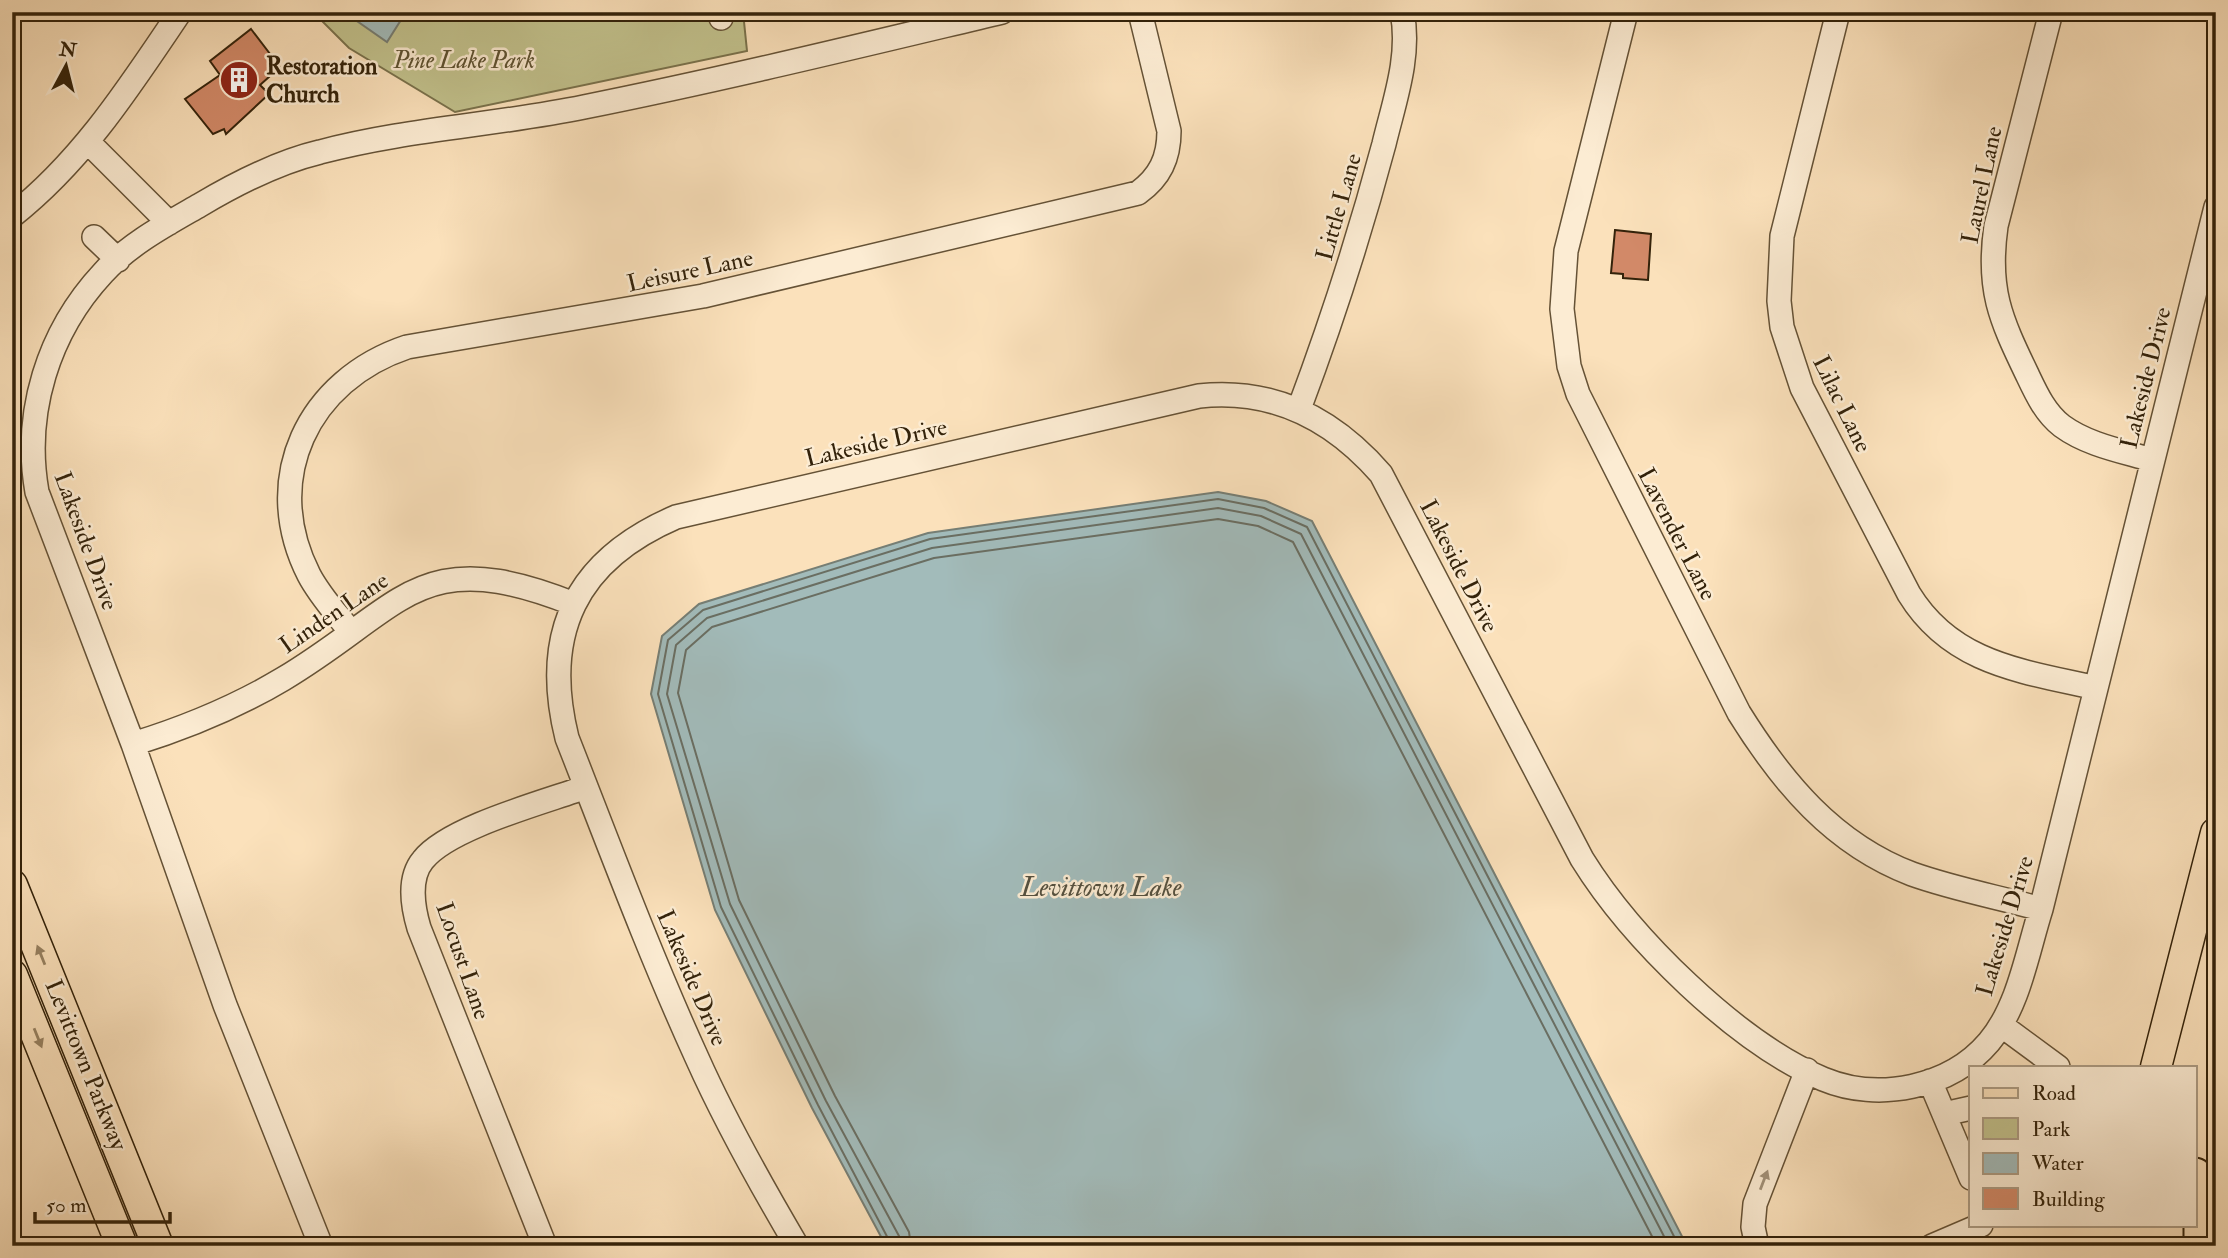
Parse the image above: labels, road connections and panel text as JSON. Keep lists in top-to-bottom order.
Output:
{
  "streets": {
    "main road": ["Levittown Parkway"],
    "street": [
      "Laurel Lane",
      "Little Lane",
      "Leisure Lane",
      "Lakeside Drive",
      "Lilac Lane",
      "Lavender Lane",
      "Linden Lane",
      "Locust Lane"
    ]
  },
  "crossings": [
    ["Laurel Lane", "Lakeside Drive"],
    ["Little Lane", "Lakeside Drive"],
    ["Leisure Lane", "Linden Lane"],
    ["Lakeside Drive", "Lilac Lane"],
    ["Lakeside Drive", "Lavender Lane"],
    ["Lakeside Drive", "Linden Lane"],
    ["Lakeside Drive", "Locust Lane"]
  ],
  "water": ["Levittown Lake"],
  "parks": ["Pine Lake Park"],
  "places": {
    "building": ["Restoration Church"]
  },
  "legend": [
    "Road",
    "Park",
    "Water",
    "Building"
  ],
  "scale_bar": "50 m",
  "north": "top"
}
